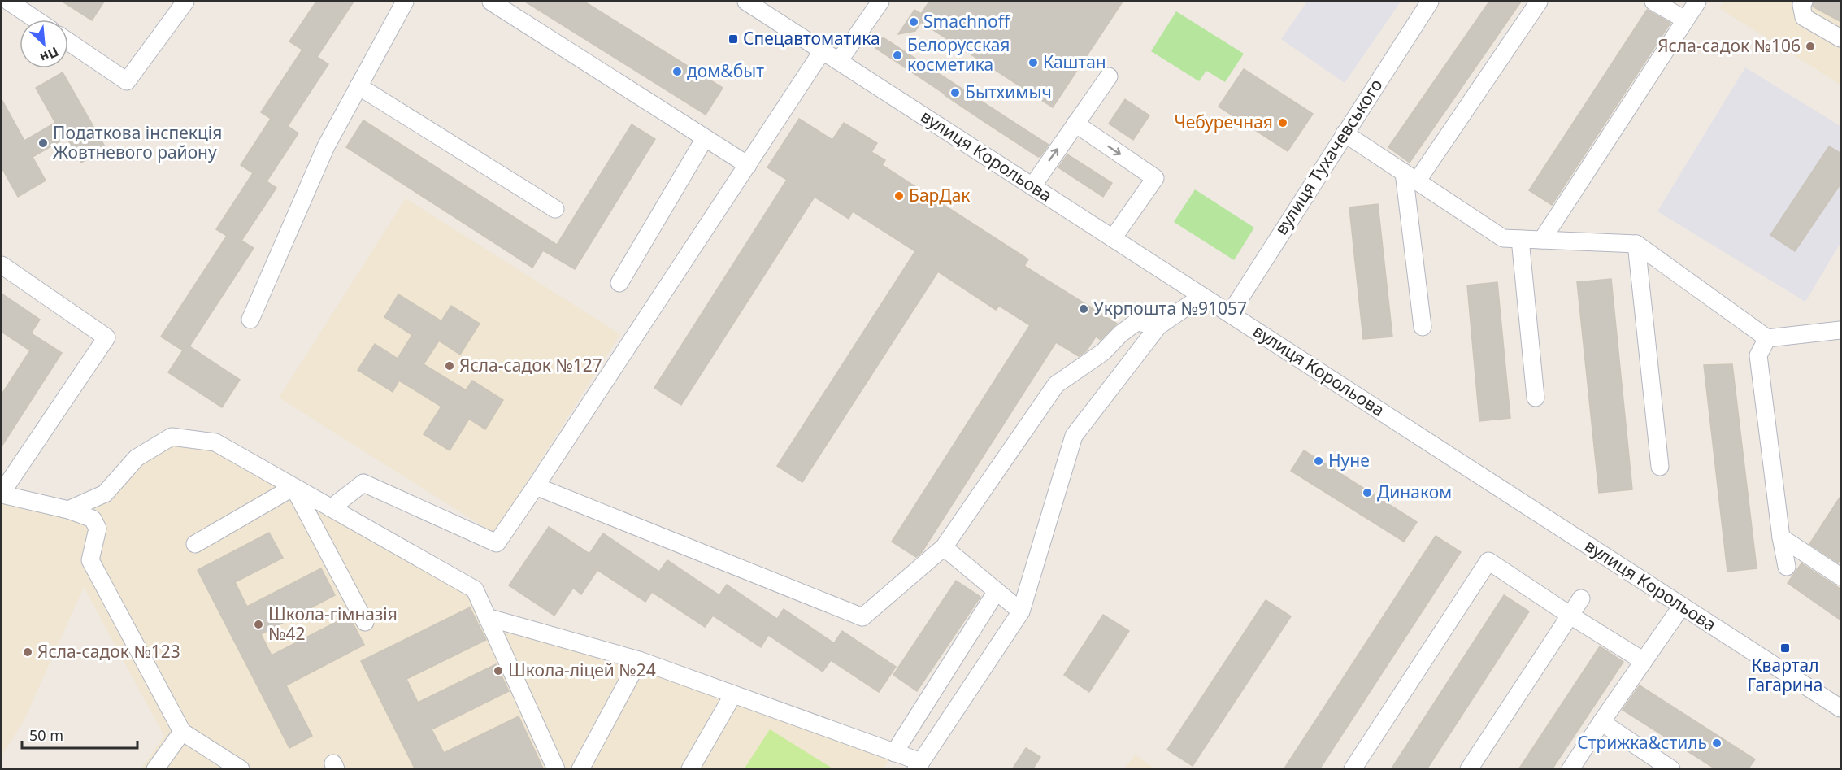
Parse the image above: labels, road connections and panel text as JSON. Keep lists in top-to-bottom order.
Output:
{
  "streets": {
    "street": ["вулиця Корольова", "вулиця Тухачевського"]
  },
  "crossings": [
    ["вулиця Корольова", "вулиця Тухачевського"]
  ],
  "places": {
    "other": [
      "Smachnoff",
      "Ясла-садок №106",
      "Белорусская косметика",
      "Каштан",
      "дом&быт",
      "Бытхимыч",
      "Чебуречная",
      "Податкова інспекція Жовтневого району",
      "БарДак",
      "Укрпошта №91057",
      "Ясла-садок №127",
      "Нуне",
      "Динаком",
      "Школа-гімназія №42",
      "Ясла-садок №123",
      "Школа-ліцей №24",
      "Стрижка&стиль"
    ],
    "transit": ["Спецавтоматика", "Квартал Гагарина"]
  },
  "scale_bar": "50 m",
  "north": "bottom right"
}
